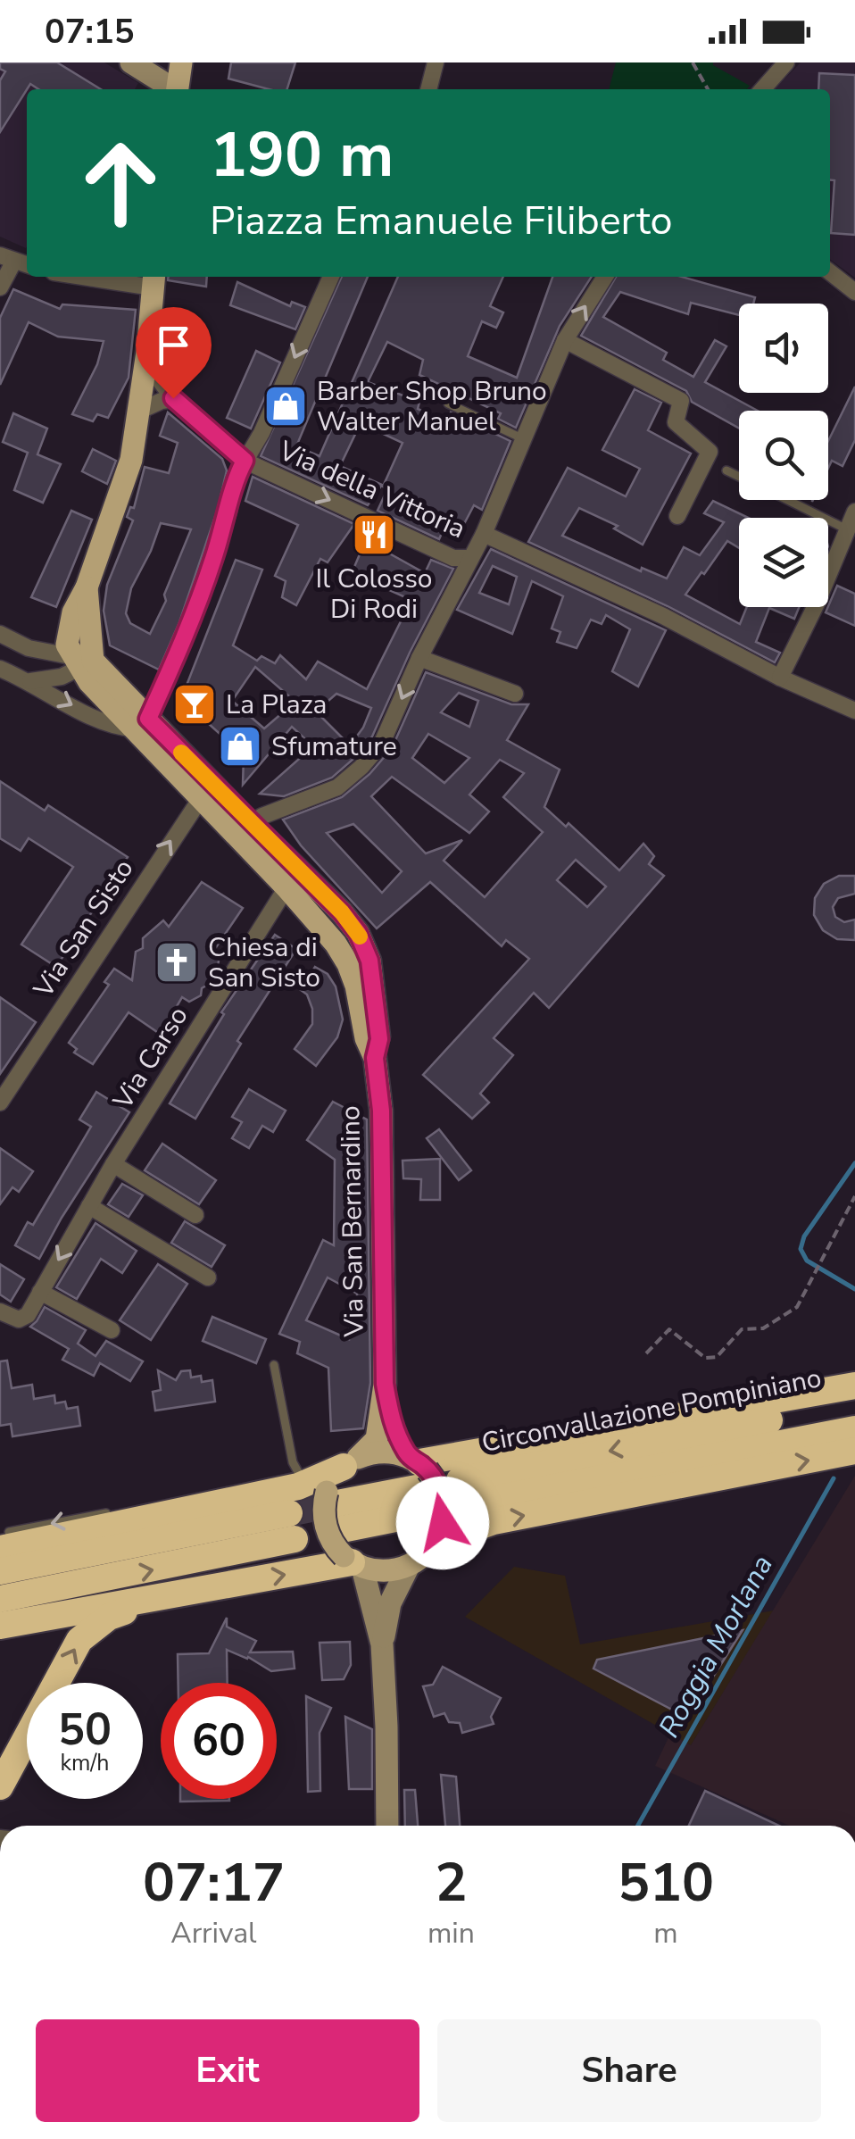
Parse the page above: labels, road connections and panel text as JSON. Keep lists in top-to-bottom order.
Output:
{
  "streets": {
    "highway": ["Circonvallazione Pompiniano"],
    "main road": ["Via San Bernardino"],
    "street": ["Via della Vittoria", "Via San Sisto", "Via Carso"]
  },
  "one_way": ["Via della Vittoria", "Via San Sisto"],
  "water": ["Roggia Morlana"],
  "places": {
    "shop": ["Barber Shop Bruno Walter Manuel", "Sfumature"],
    "restaurant": ["Il Colosso Di Rodi"],
    "bar": ["La Plaza"],
    "church": ["Chiesa di San Sisto"]
  },
  "page": {
    "status": "07:15",
    "turn": ["190 m", "Piazza Emanuele Filiberto"],
    "speed": "50 km/h",
    "limit": "60",
    "eta": [
      "07:17",
      "Arrival",
      "2",
      "min",
      "510",
      "m"
    ],
    "buttons": ["Exit", "Share"]
  }
}
